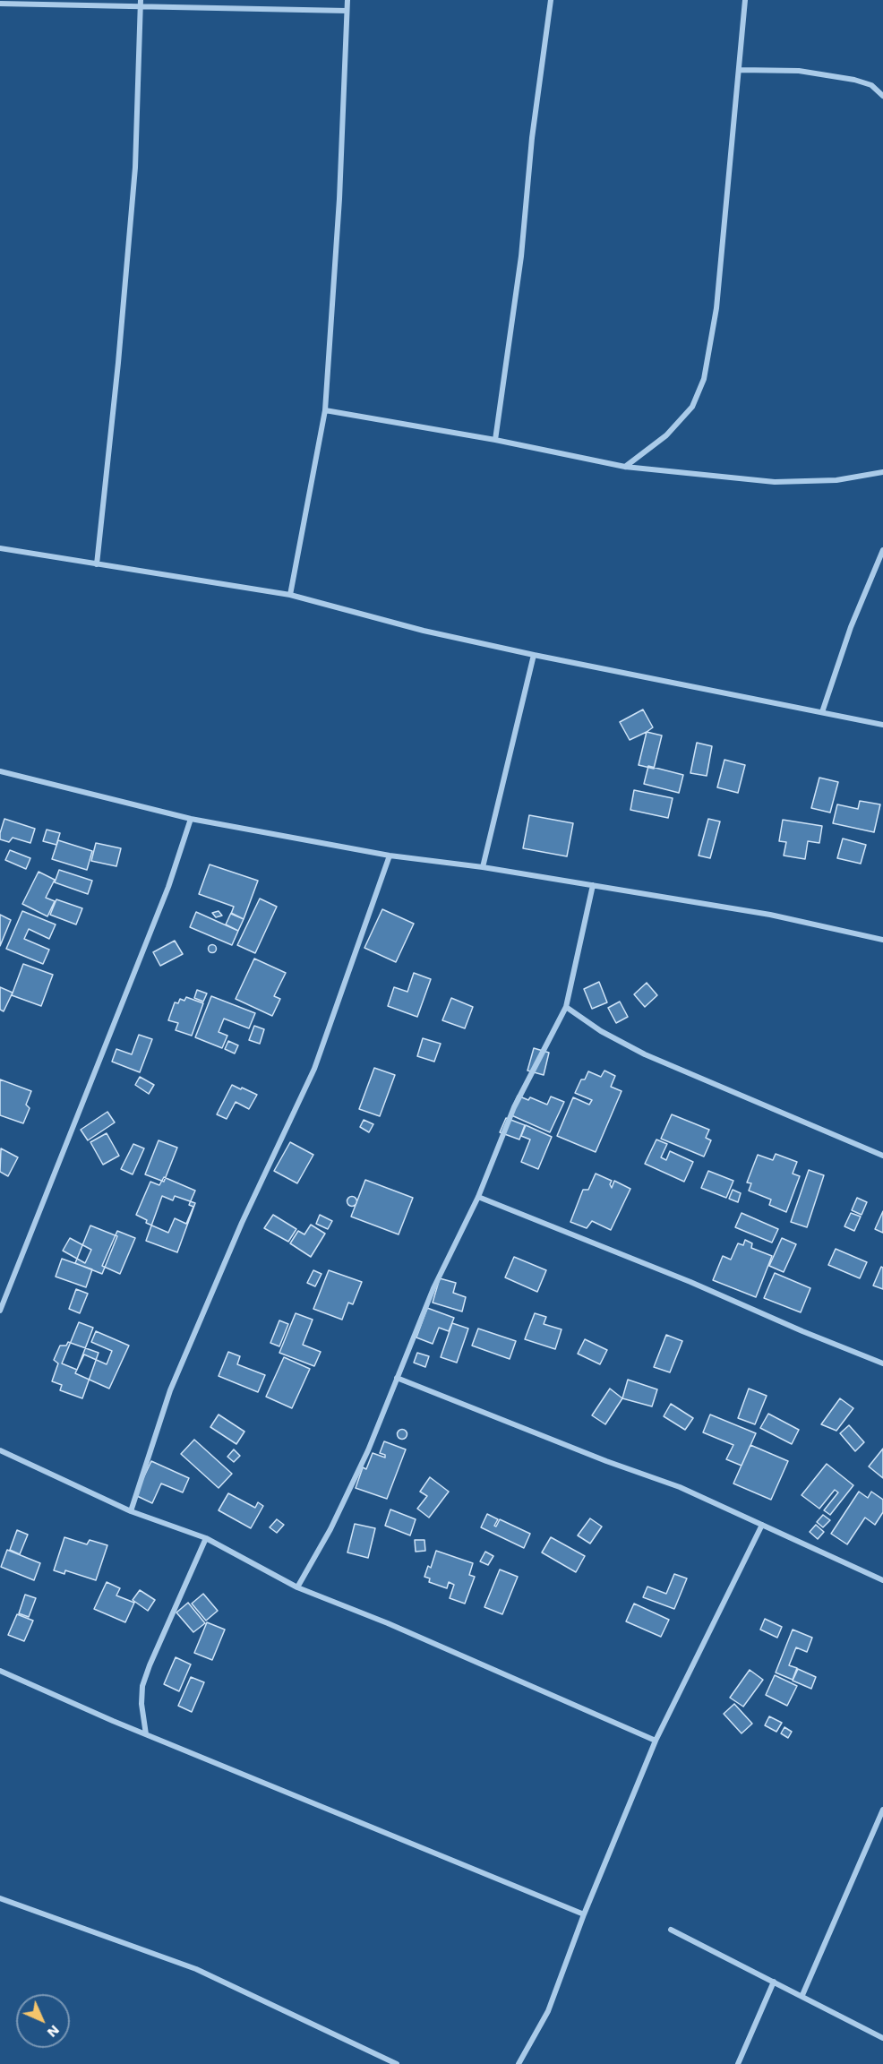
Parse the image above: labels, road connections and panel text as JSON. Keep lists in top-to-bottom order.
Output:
{
  "north": "bottom right"
}
